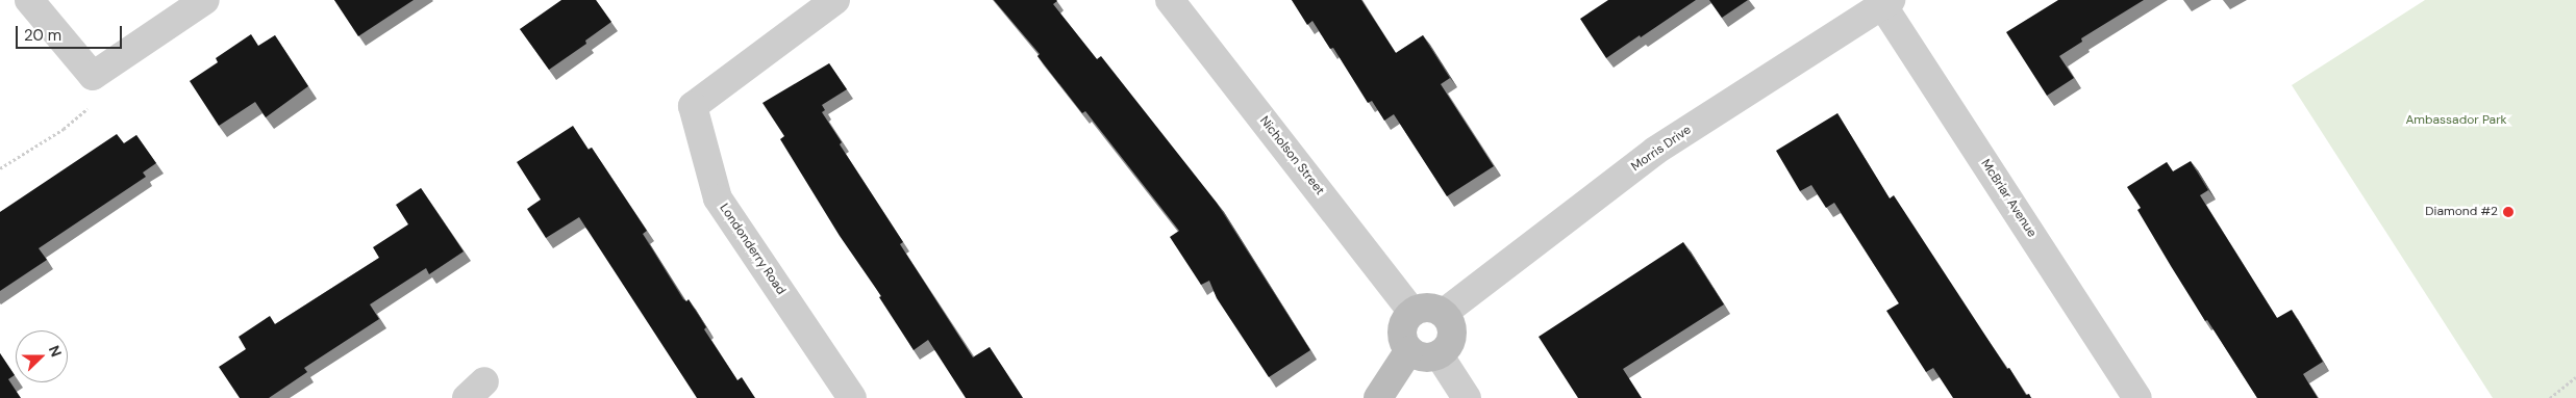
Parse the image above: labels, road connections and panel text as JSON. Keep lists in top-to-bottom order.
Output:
{
  "streets": {
    "street": [
      "Morris Drive",
      "Nicholson Street",
      "McBriar Avenue",
      "Londonderry Road"
    ]
  },
  "crossings": [
    ["Morris Drive", "Nicholson Street"],
    ["Morris Drive", "McBriar Avenue"]
  ],
  "parks": ["Ambassador Park"],
  "places": ["Diamond #2"],
  "scale_bar": "20 m",
  "north": "right"
}
